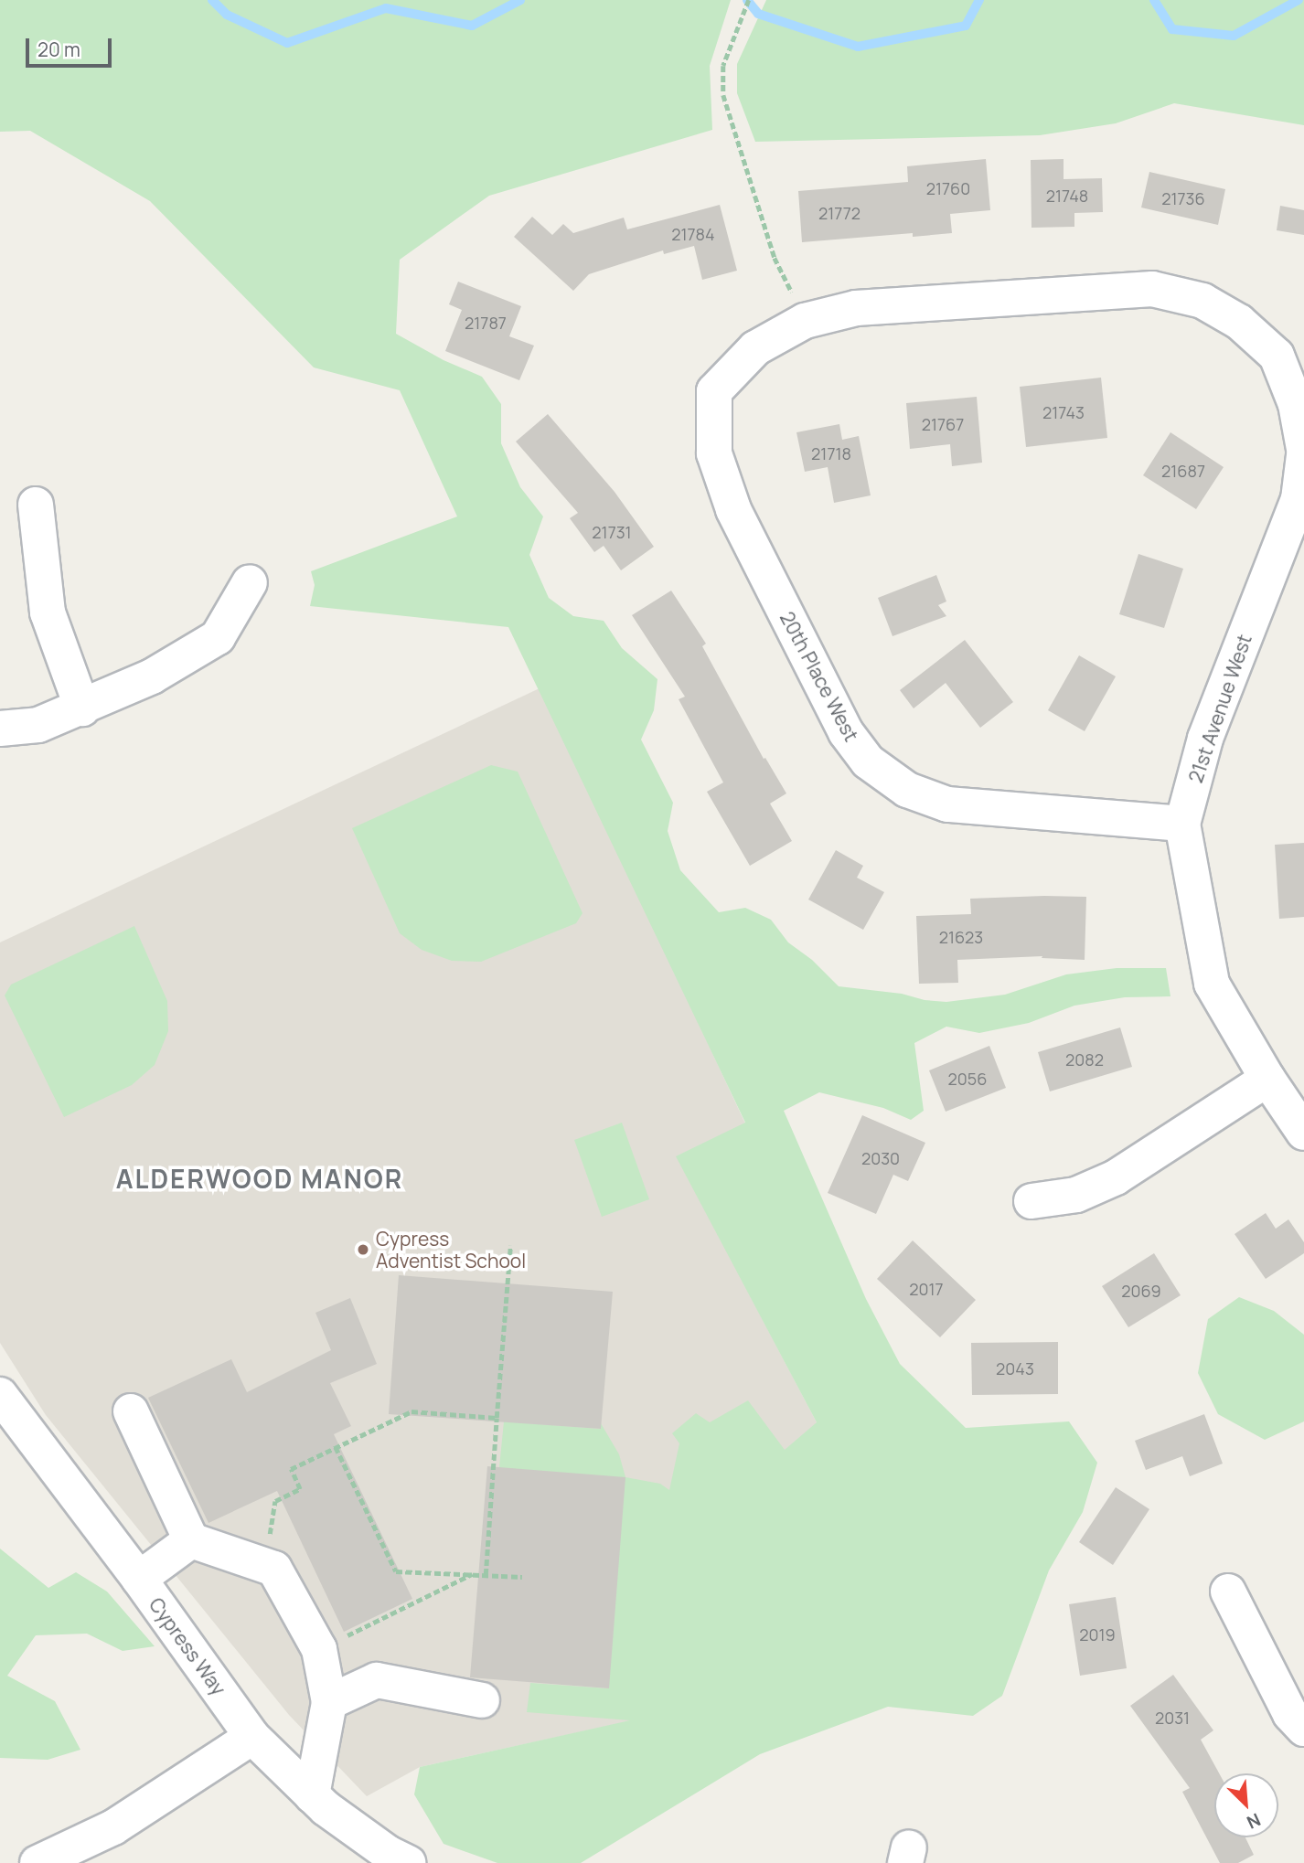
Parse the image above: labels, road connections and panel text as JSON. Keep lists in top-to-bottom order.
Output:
{
  "streets": {
    "street": ["20th Place West", "21st Avenue West", "Cypress Way"]
  },
  "crossings": [
    ["20th Place West", "21st Avenue West"]
  ],
  "districts": ["ALDERWOOD MANOR"],
  "places": ["Cypress Adventist School"],
  "house_numbers": [
    "21760",
    "21748",
    "21736",
    "21772",
    "21784",
    "21787",
    "21743",
    "21767",
    "21718",
    "21687",
    "21731",
    "21623",
    "2082",
    "2056",
    "2030",
    "2017",
    "2069",
    "2043",
    "2019",
    "2031"
  ],
  "scale_bar": "20 m",
  "north": "bottom right"
}
